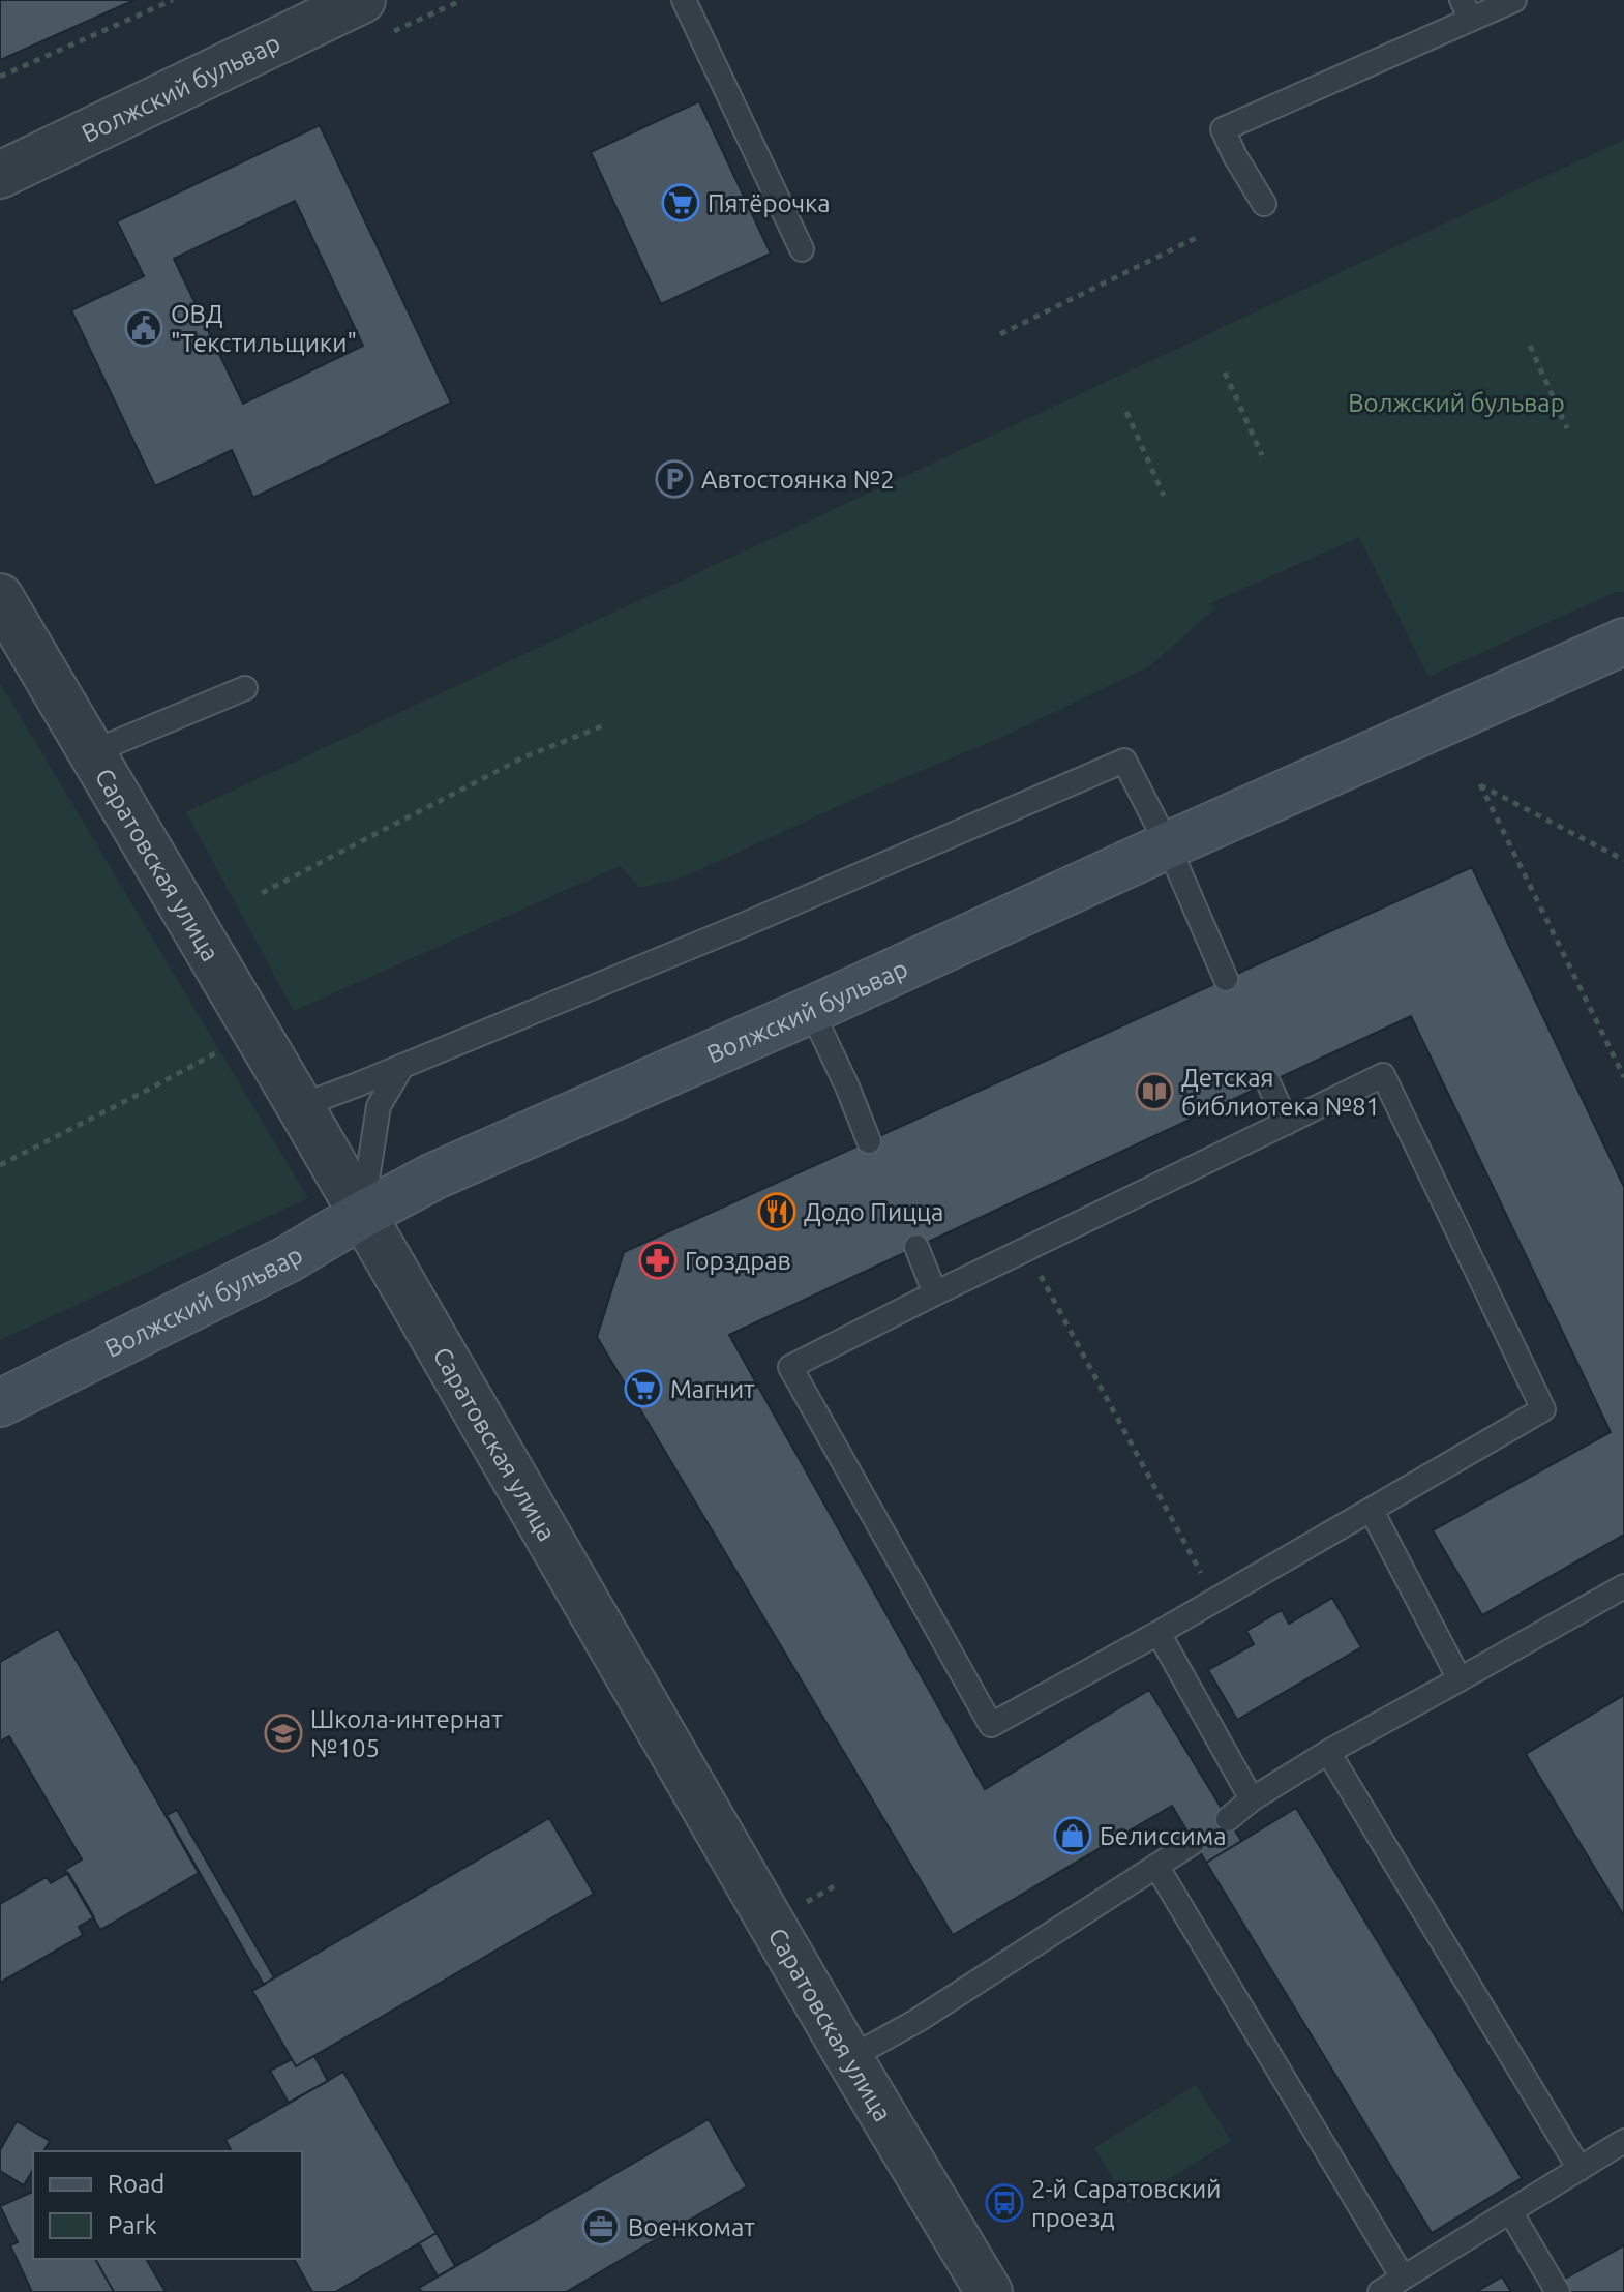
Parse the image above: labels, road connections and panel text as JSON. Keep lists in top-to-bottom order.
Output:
{
  "streets": {
    "main road": ["Волжский бульвар"],
    "street": ["Саратовская улица"]
  },
  "crossings": [
    ["Волжский бульвар", "Саратовская улица"]
  ],
  "parks": ["Волжский бульвар"],
  "places": {
    "supermarket": ["Пятёрочка", "Магнит"],
    "public building": ["ОВД \"Текстильщики\""],
    "parking": ["Автостоянка №2"],
    "library": ["Детская библиотека №81"],
    "restaurant": ["Додо Пицца"],
    "pharmacy": ["Горздрав"],
    "school or university": ["Школа-интернат №105"],
    "shop": ["Белиссима"],
    "bus stop": ["2-й Саратовский проезд"],
    "office": ["Военкомат"]
  },
  "legend": ["Road", "Park"]
}
